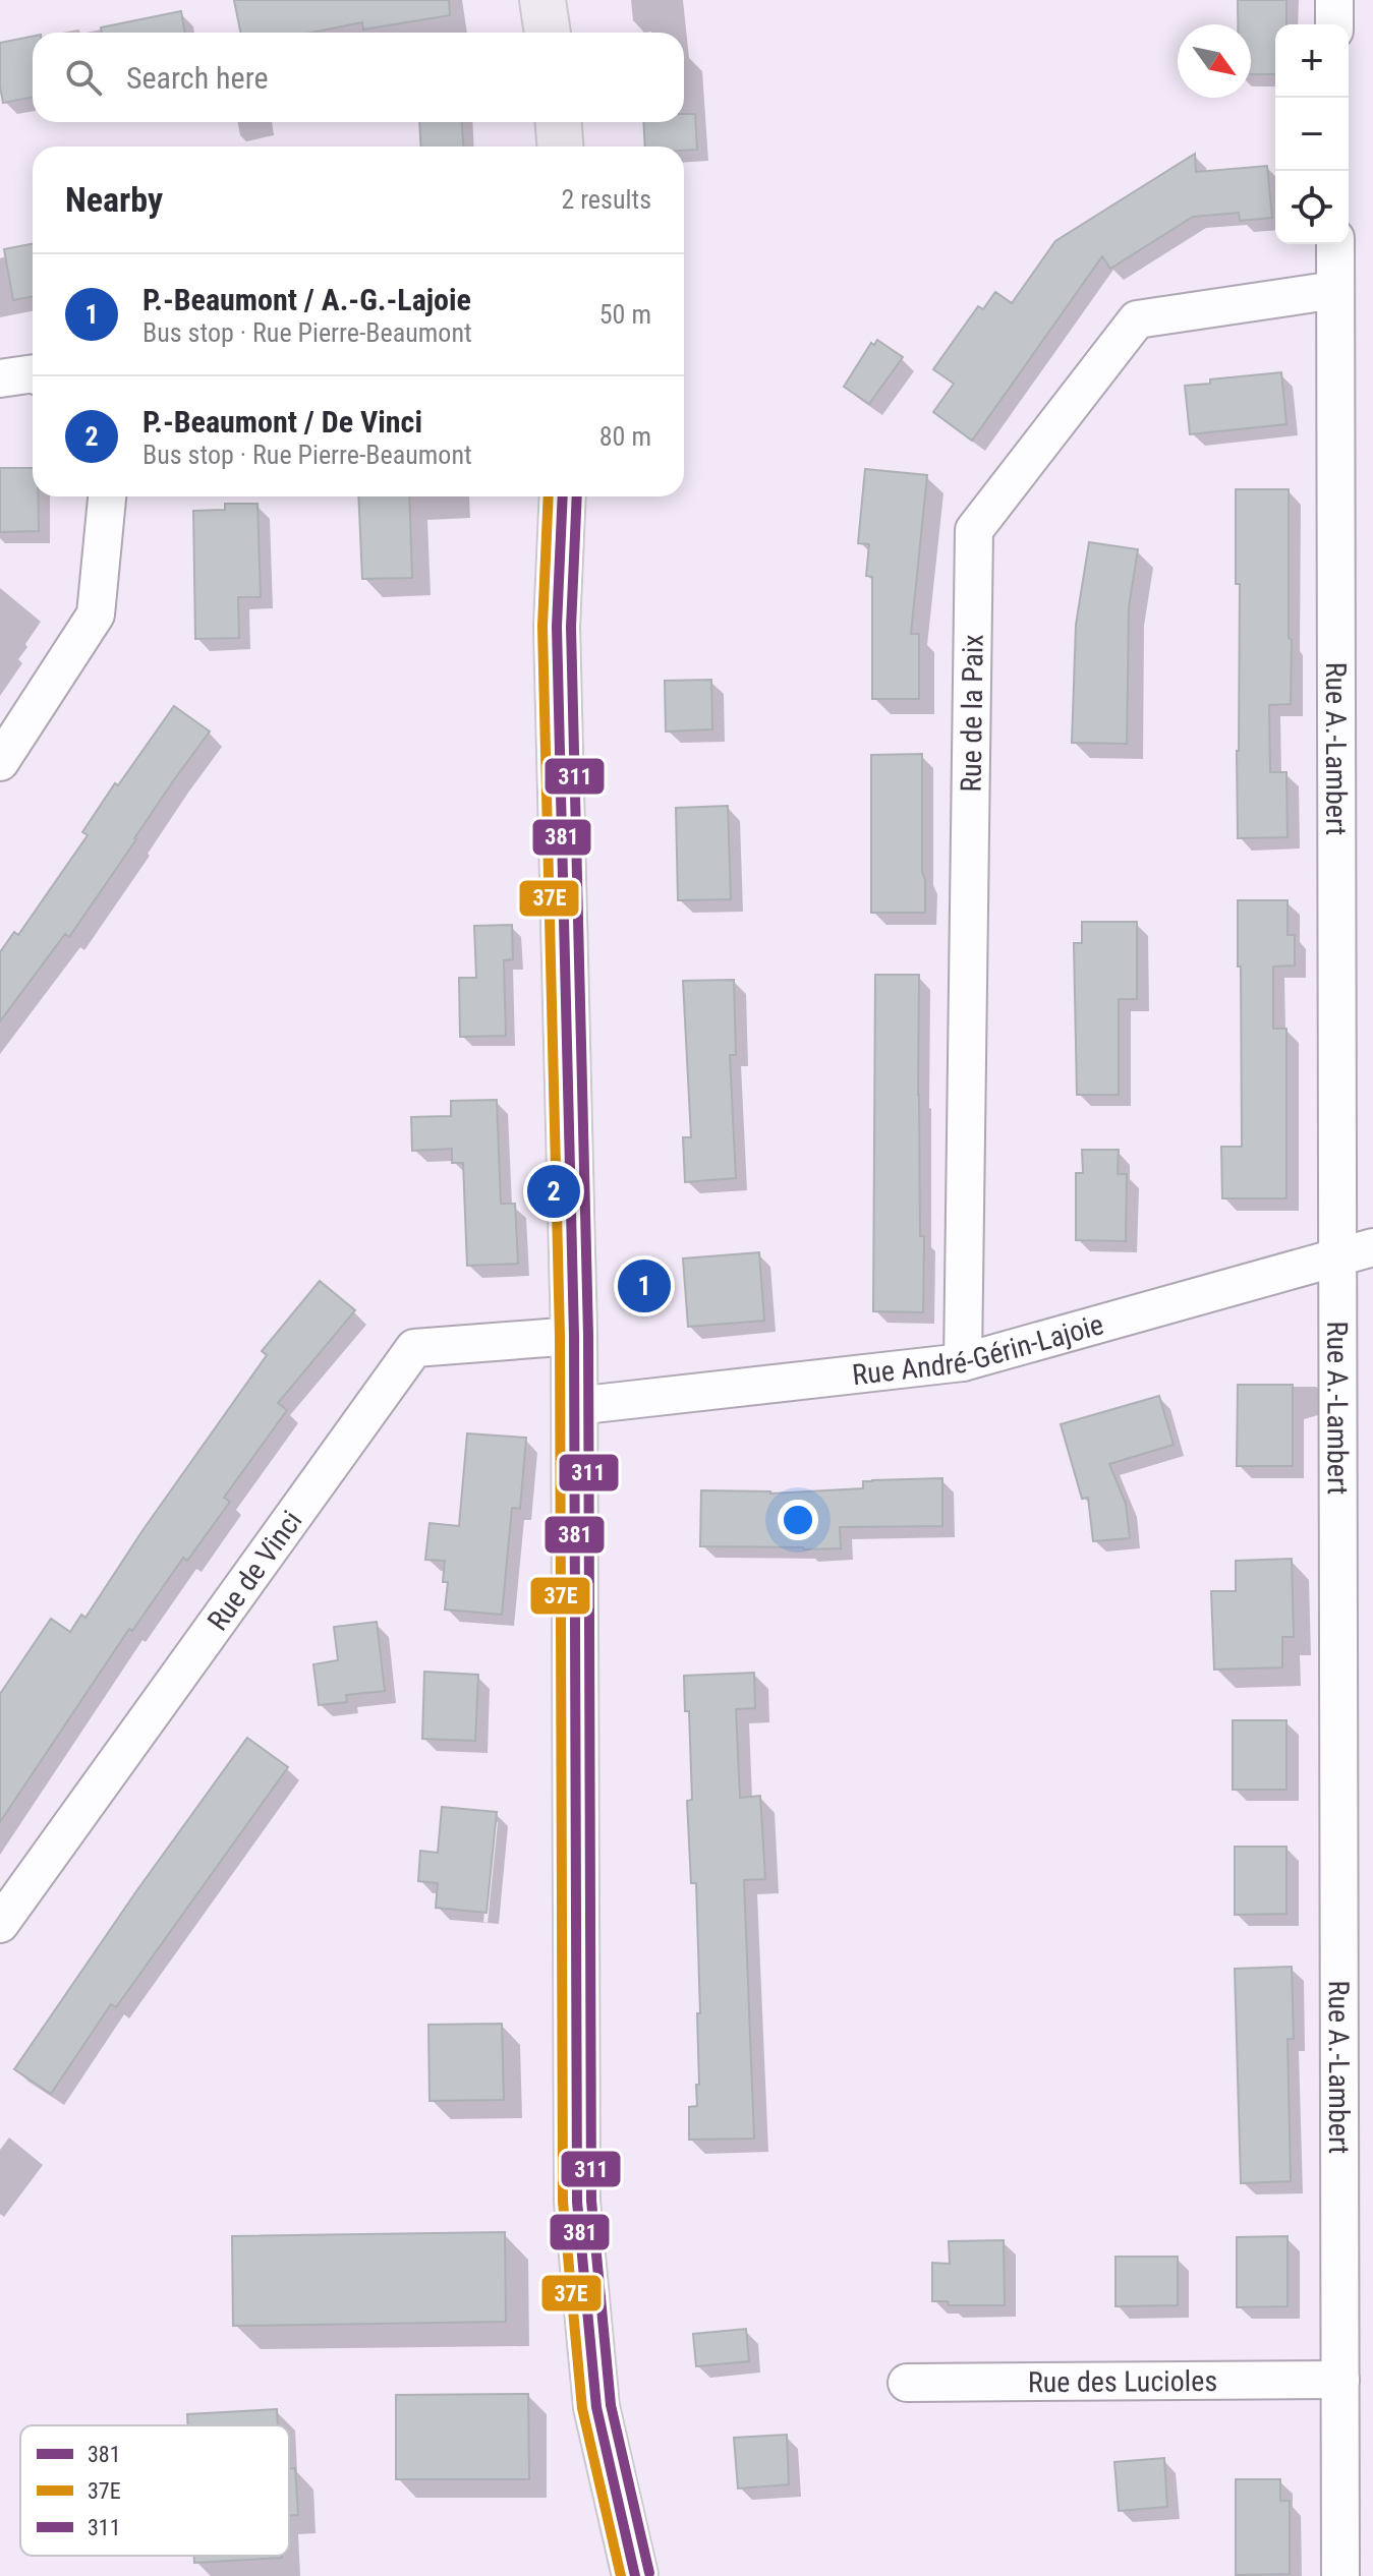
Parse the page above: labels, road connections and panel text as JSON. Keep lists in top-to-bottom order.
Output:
{
  "streets": {
    "street": [
      "Rue de la Paix",
      "Rue A.-Lambert",
      "Rue André-Gérin-Lajoie",
      "Rue de Vinci",
      "Rue des Lucioles"
    ]
  },
  "crossings": [
    ["Rue de la Paix", "Rue A.-Lambert"],
    ["Rue de la Paix", "Rue André-Gérin-Lajoie"],
    ["Rue A.-Lambert", "Rue André-Gérin-Lajoie"],
    ["Rue A.-Lambert", "Rue des Lucioles"]
  ],
  "lines": ["transit line 381", "transit line 37E", "transit line 311"],
  "legend": ["381", "37E", "311"],
  "north": "bottom right",
  "page": {
    "map_buttons": ["+", "−"],
    "search": "Search here",
    "heading": ["Nearby", "2 results"],
    "list": [
      {
        "mark": "1",
        "name": "P.-Beaumont / A.-G.-Lajoie",
        "note": "Bus stop · Rue Pierre-Beaumont",
        "value": "50 m"
      },
      {
        "mark": "2",
        "name": "P.-Beaumont / De Vinci",
        "note": "Bus stop · Rue Pierre-Beaumont",
        "value": "80 m"
      }
    ],
    "pins": ["2", "1"]
  }
}
